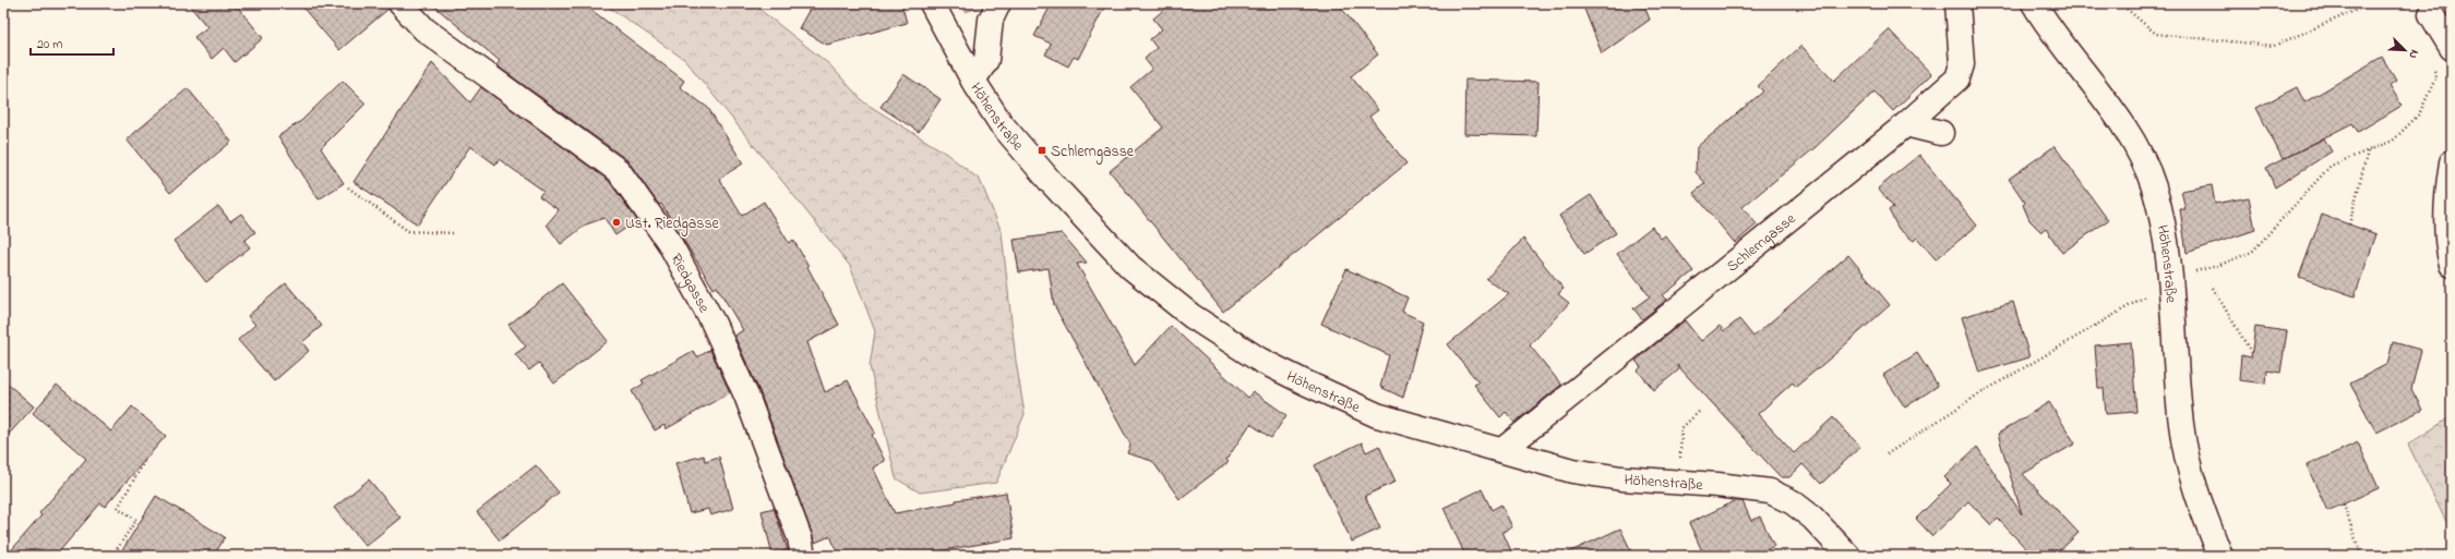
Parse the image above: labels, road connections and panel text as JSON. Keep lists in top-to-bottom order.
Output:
{
  "streets": {
    "street": ["Höhenstraße", "Schlerngasse", "Riedgasse"]
  },
  "crossings": [
    ["Höhenstraße", "Schlerngasse"]
  ],
  "places": {
    "transit": ["Schlerngasse"],
    "other": ["Ust. Riedgasse"]
  },
  "scale_bar": "20 m",
  "north": "bottom right"
}
